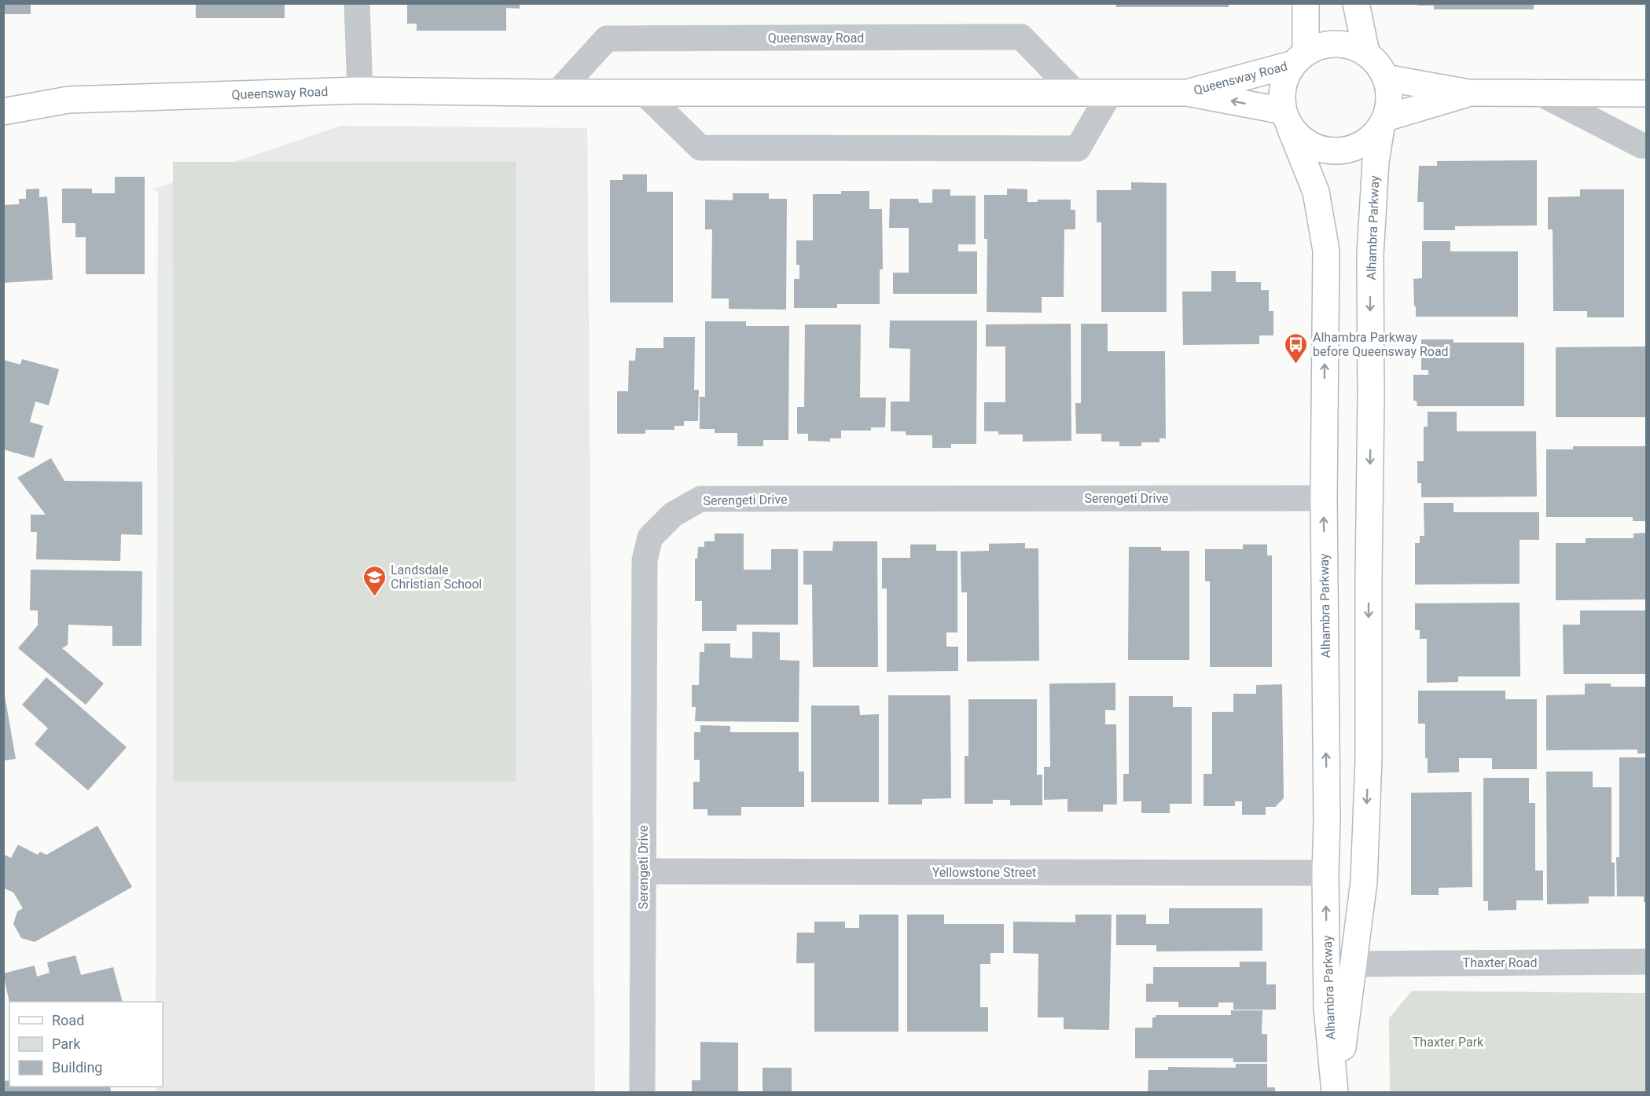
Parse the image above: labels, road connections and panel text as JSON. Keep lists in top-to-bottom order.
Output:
{
  "streets": {
    "street": [
      "Queensway Road",
      "Alhambra Parkway",
      "Serengeti Drive",
      "Yellowstone Street",
      "Thaxter Road"
    ]
  },
  "crossings": [
    ["Queensway Road", "Alhambra Parkway"],
    ["Alhambra Parkway", "Serengeti Drive"],
    ["Alhambra Parkway", "Yellowstone Street"],
    ["Alhambra Parkway", "Thaxter Road"],
    ["Serengeti Drive", "Yellowstone Street"]
  ],
  "parks": ["Thaxter Park"],
  "places": {
    "bus stop": ["Alhambra Parkway before Queensway Road"],
    "school or university": ["Landsdale Christian School"]
  },
  "legend": ["Road", "Park", "Building"]
}
